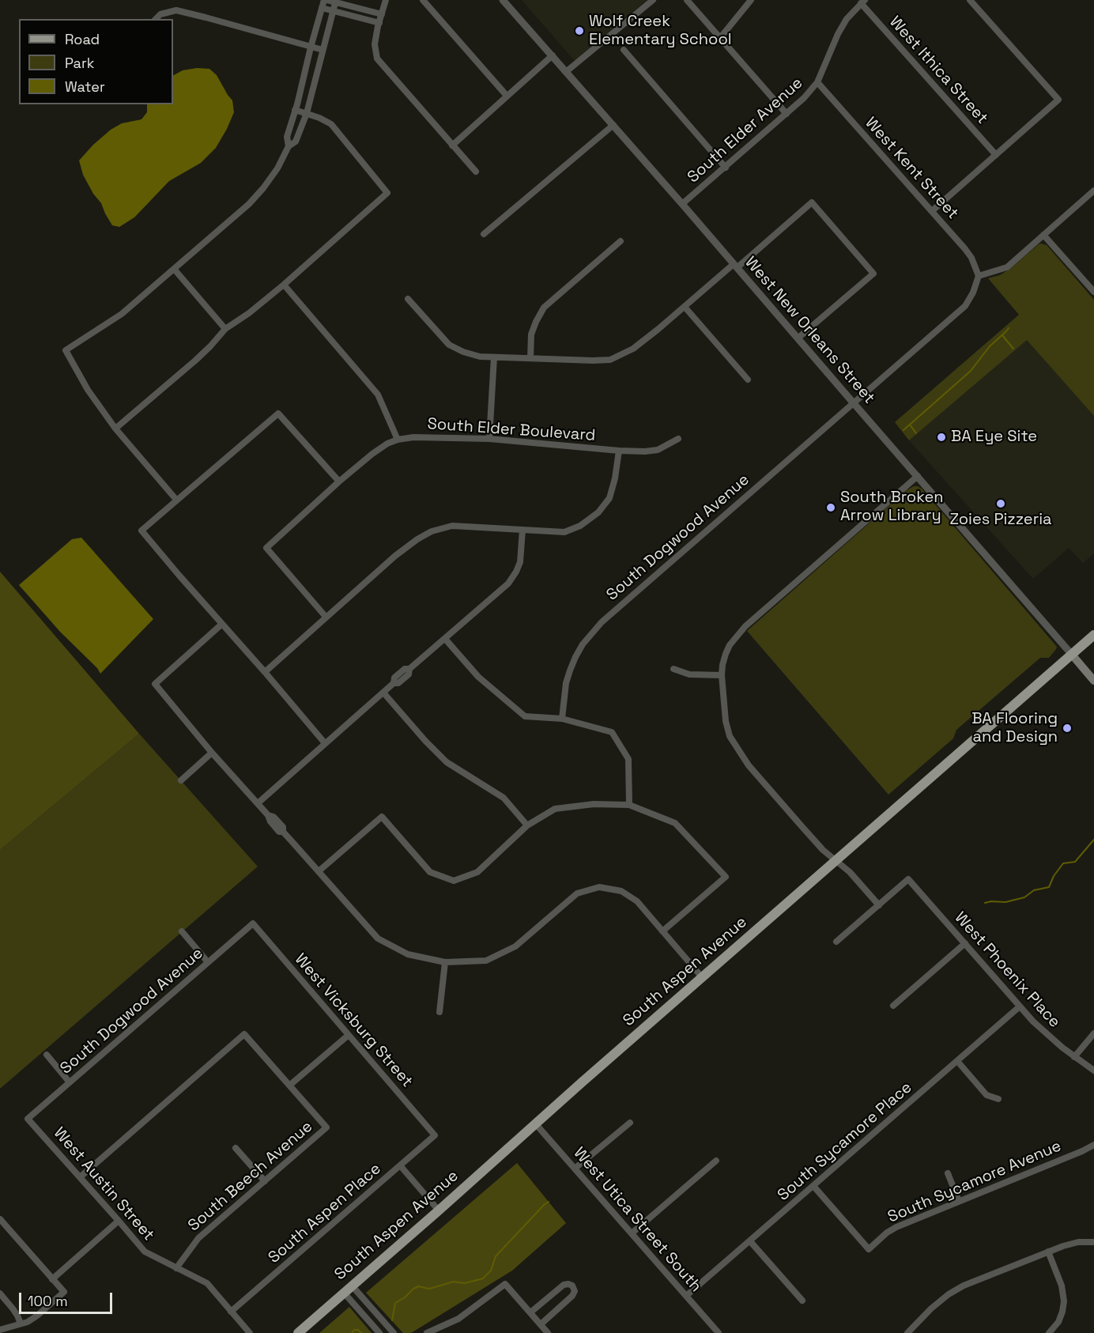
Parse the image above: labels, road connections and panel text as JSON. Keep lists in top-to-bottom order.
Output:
{
  "streets": {
    "main road": ["West New Orleans Street", "South Aspen Avenue"],
    "street": [
      "West Ithica Street",
      "South Elder Avenue",
      "West Kent Street",
      "South Elder Boulevard",
      "South Dogwood Avenue",
      "West Phoenix Place",
      "West Vicksburg Street",
      "South Sycamore Place",
      "South Beech Avenue",
      "South Sycamore Avenue",
      "West Austin Street",
      "South Aspen Place",
      "West Utica Street South"
    ]
  },
  "crossings": [
    ["West Ithica Street", "South Elder Avenue"],
    ["South Elder Avenue", "West Kent Street"],
    ["South Elder Avenue", "West New Orleans Street"],
    ["West Kent Street", "South Dogwood Avenue"],
    ["West New Orleans Street", "South Dogwood Avenue"],
    ["West New Orleans Street", "South Aspen Avenue"],
    ["South Dogwood Avenue", "West Vicksburg Street"],
    ["South Dogwood Avenue", "West Austin Street"],
    ["West Phoenix Place", "South Sycamore Place"],
    ["South Aspen Avenue", "West Utica Street South"],
    ["West Vicksburg Street", "South Aspen Place"],
    ["South Sycamore Place", "South Sycamore Avenue"],
    ["South Sycamore Place", "West Utica Street South"],
    ["South Beech Avenue", "West Austin Street"],
    ["West Austin Street", "South Aspen Place"]
  ],
  "places": [
    "Wolf Creek Elementary School",
    "BA Eye Site",
    "Zoies Pizzeria",
    "South Broken Arrow Library",
    "BA Flooring and Design"
  ],
  "legend": ["Road", "Park", "Water"],
  "scale_bar": "100 m"
}
